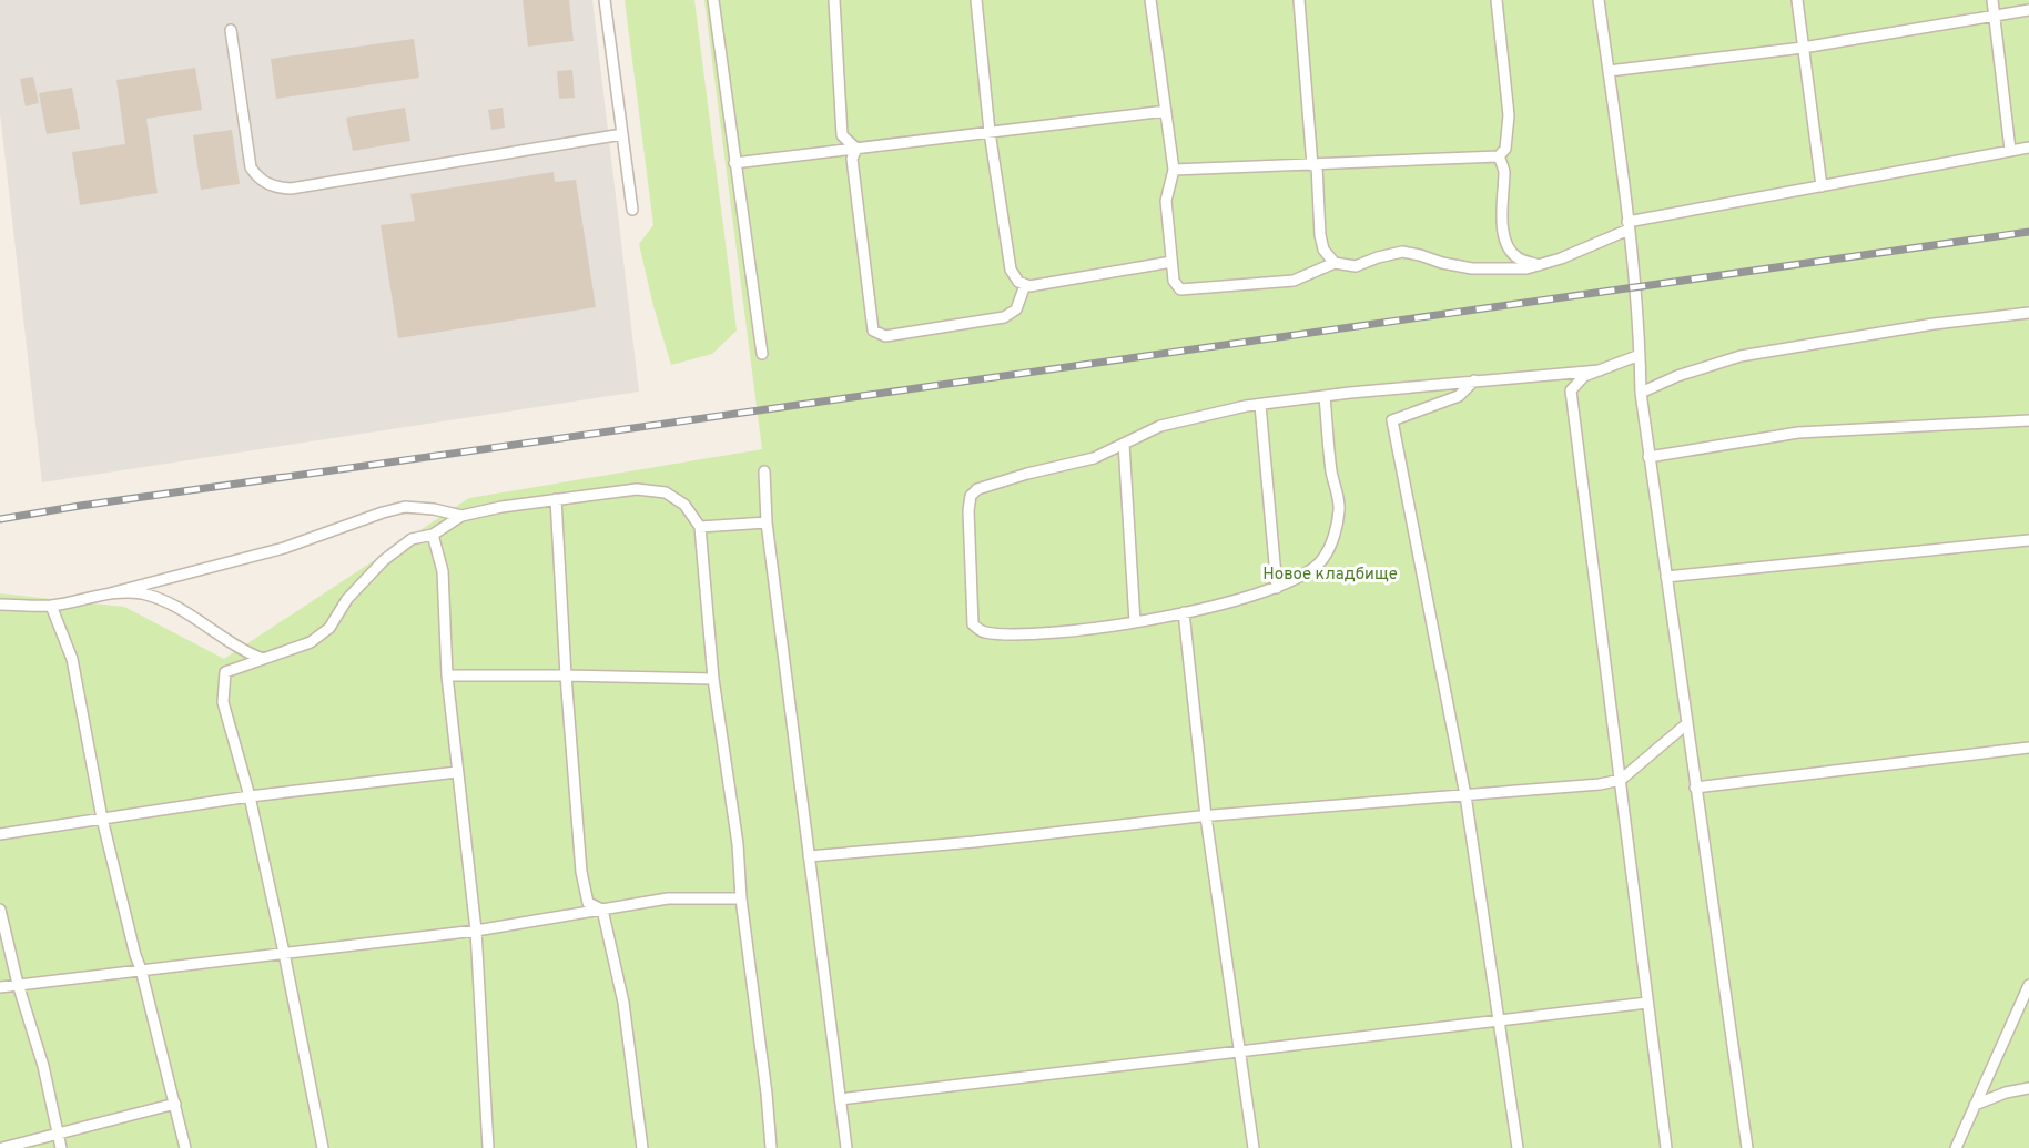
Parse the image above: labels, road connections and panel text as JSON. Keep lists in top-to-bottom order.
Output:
{
  "parks": ["Новое кладбище"]
}
